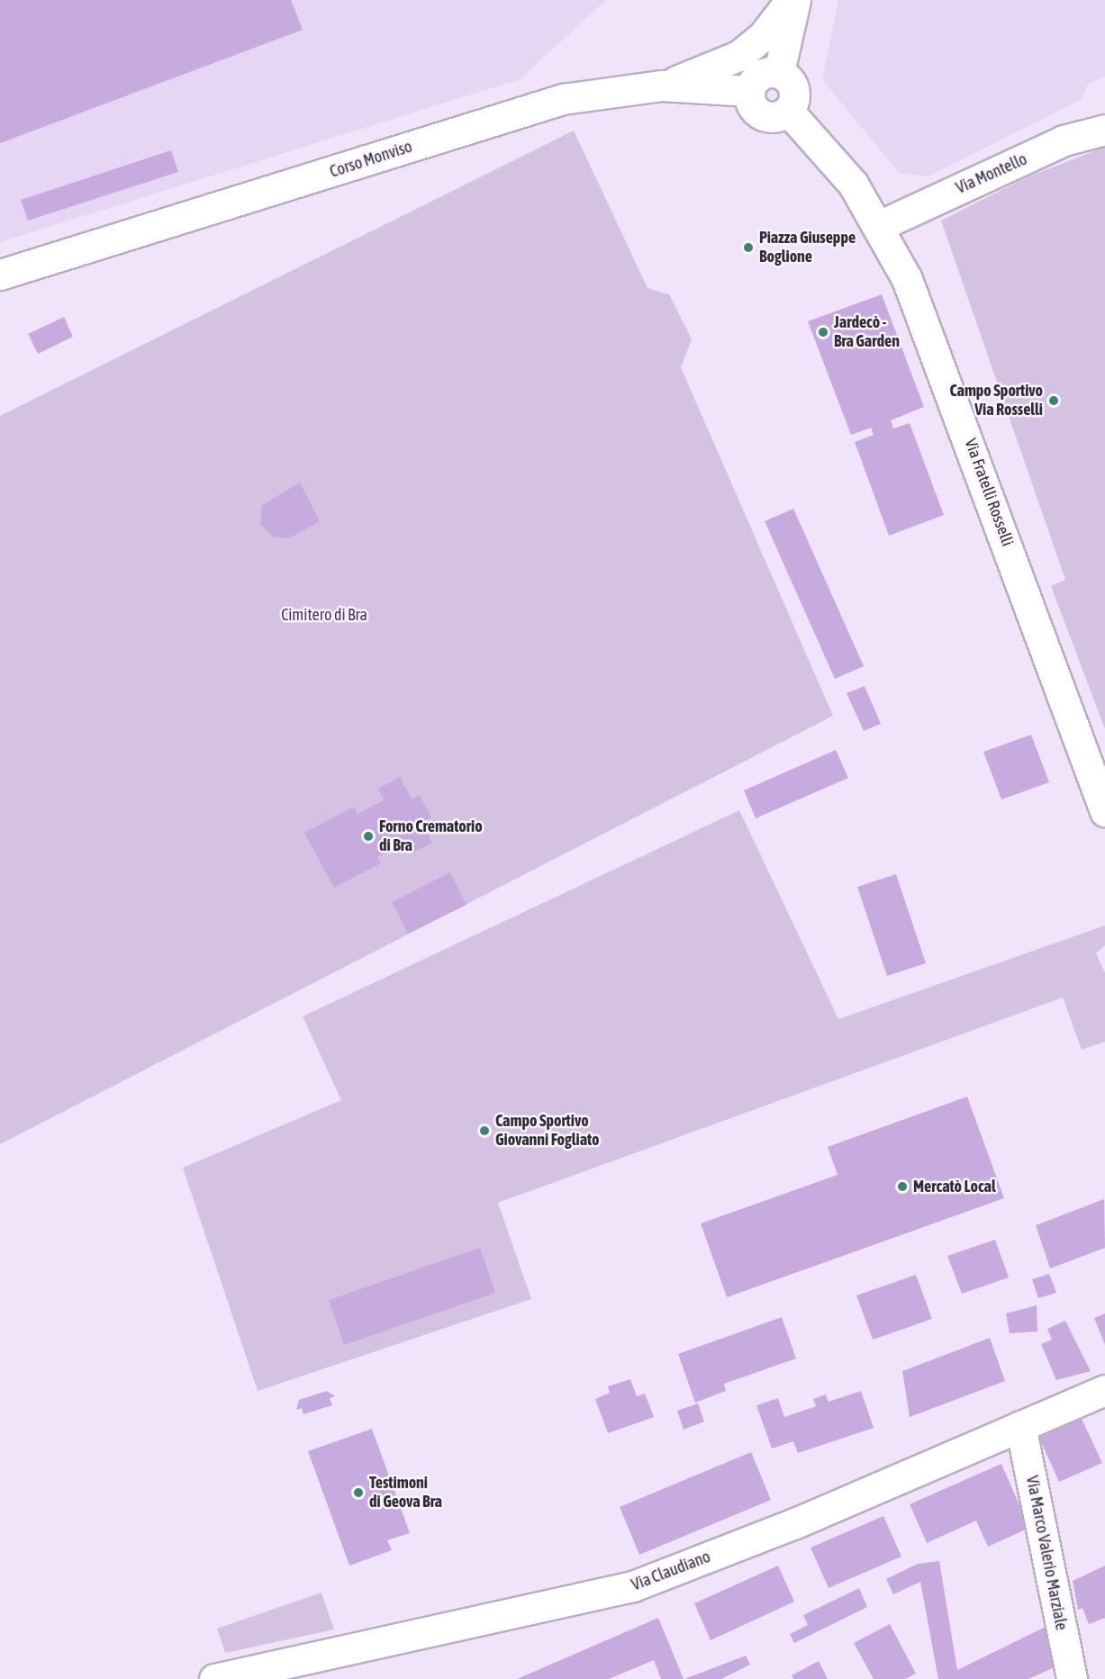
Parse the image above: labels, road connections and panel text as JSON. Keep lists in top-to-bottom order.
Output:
{
  "streets": {
    "street": [
      "Corso Monviso",
      "Via Montello",
      "Via Fratelli Rosselli",
      "Via Marco Valerio Marziale",
      "Via Claudiano"
    ]
  },
  "crossings": [
    ["Corso Monviso", "Via Fratelli Rosselli"],
    ["Via Montello", "Via Fratelli Rosselli"],
    ["Via Marco Valerio Marziale", "Via Claudiano"]
  ],
  "parks": ["Cimitero di Bra"],
  "places": [
    "Piazza Giuseppe Boglione",
    "Jardecò - Bra Garden",
    "Campo Sportivo Via Rosselli",
    "Forno Crematorio di Bra",
    "Campo Sportivo Giovanni Fogliato",
    "Mercatò Local",
    "Testimoni di Geova Bra"
  ]
}
